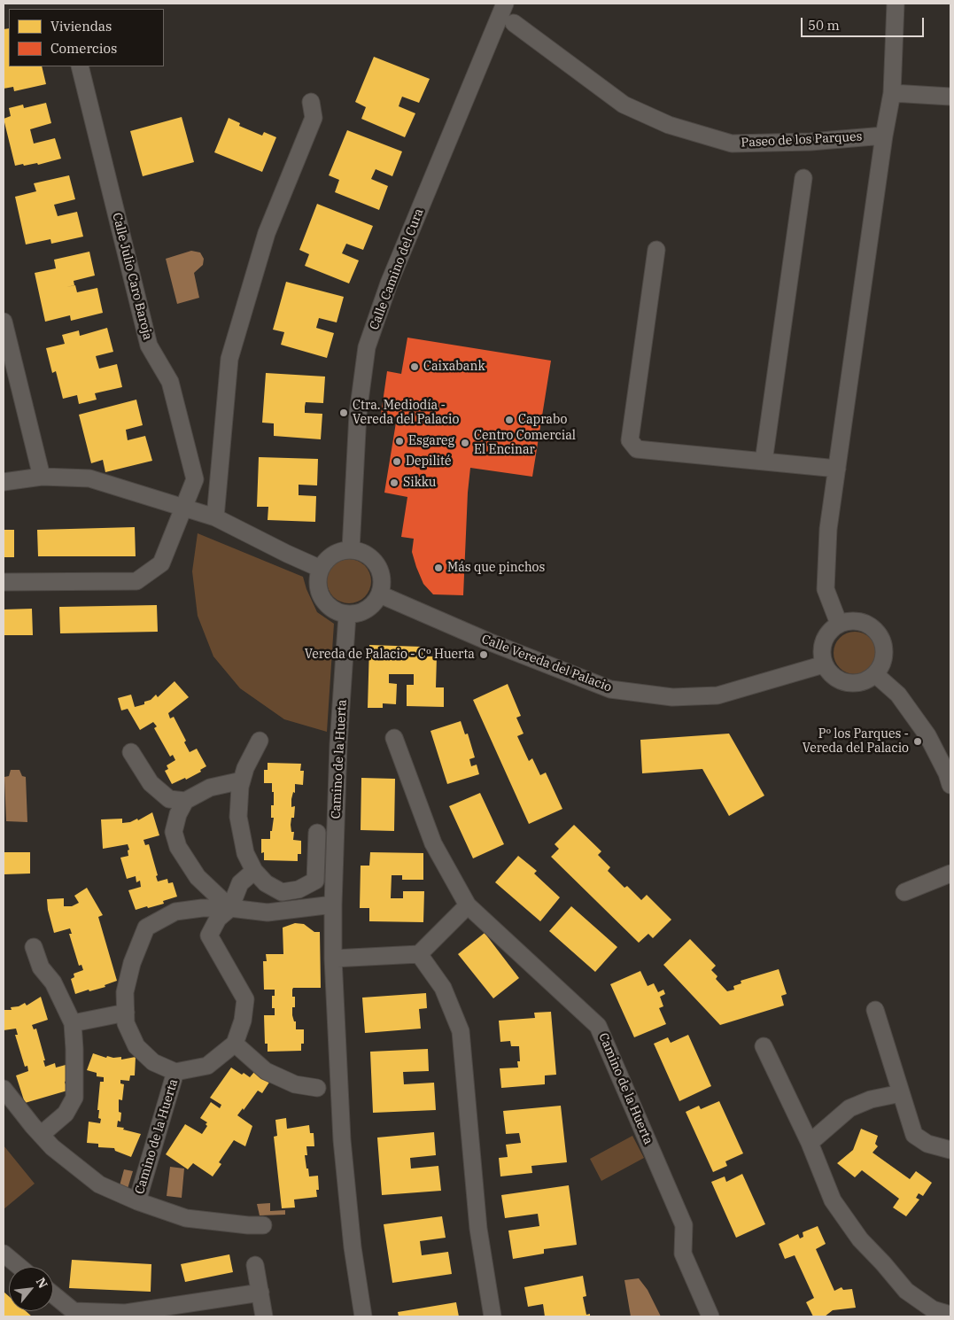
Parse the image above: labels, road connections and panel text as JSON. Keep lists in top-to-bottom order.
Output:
{
  "streets": {
    "street": [
      "Paseo de los Parques",
      "Calle Camino del Cura",
      "Calle Julio Caro Baroja",
      "Calle Vereda del Palacio",
      "Camino de la Huerta"
    ]
  },
  "crossings": [
    ["Calle Camino del Cura", "Calle Vereda del Palacio"],
    ["Calle Camino del Cura", "Camino de la Huerta"],
    ["Calle Vereda del Palacio", "Camino de la Huerta"]
  ],
  "places": [
    "Caixabank",
    "Ctra. Mediodía - Vereda del Palacio",
    "Caprabo",
    "Esgareg",
    "Centro Comercial El Encinar",
    "Depilité",
    "Sikku",
    "Más que pinchos",
    "Vereda de Palacio - Cº Huerta",
    "Pº los Parques - Vereda del Palacio"
  ],
  "legend": ["Viviendas", "Comercios"],
  "scale_bar": "50 m",
  "north": "top right"
}
